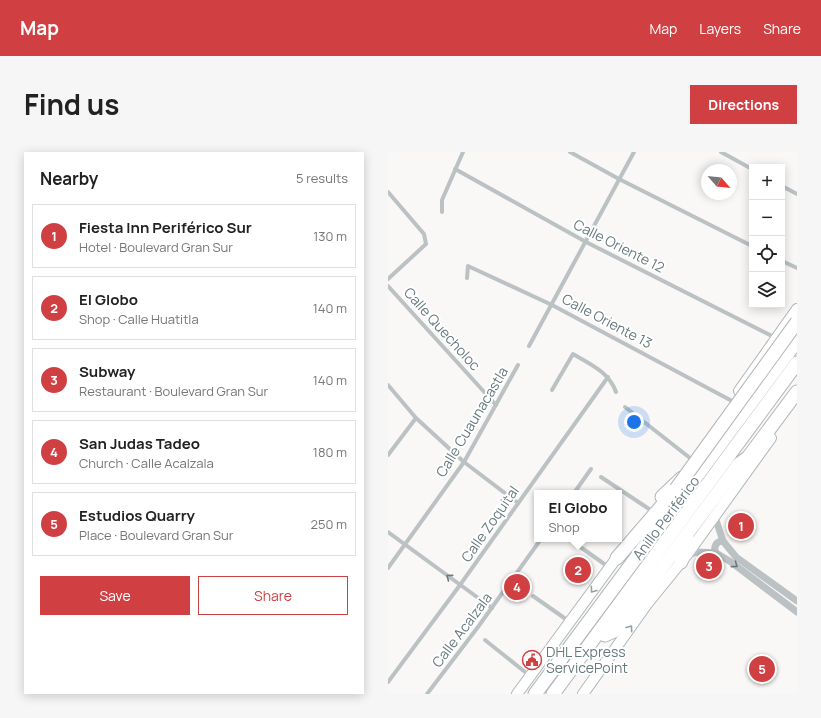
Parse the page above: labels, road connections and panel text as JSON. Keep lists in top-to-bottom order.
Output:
{
  "streets": {
    "highway": ["Anillo Periférico"],
    "street": [
      "Calle Oriente 12",
      "Calle Oriente 13",
      "Calle Quecholoc",
      "Calle Cuaunacastla",
      "Calle Zoquital",
      "Calle Acalzala"
    ]
  },
  "crossings": [
    ["Calle Quecholoc", "Calle Cuaunacastla"]
  ],
  "places": {
    "public building": ["DHL Express ServicePoint"]
  },
  "north": "bottom right",
  "page": {
    "header": "Map",
    "nav": ["Map", "Layers", "Share"],
    "title": "Find us",
    "buttons": [
      "Directions",
      ["Save", "Share"]
    ],
    "heading": ["Nearby", "5 results"],
    "map_buttons": ["+", "−"],
    "list": [
      {
        "mark": "1",
        "name": "Fiesta Inn Periférico Sur",
        "note": "Hotel · Boulevard Gran Sur",
        "value": "130 m"
      },
      {
        "mark": "2",
        "name": "El Globo",
        "note": "Shop · Calle Huatitla",
        "value": "140 m"
      },
      {
        "mark": "3",
        "name": "Subway",
        "note": "Restaurant · Boulevard Gran Sur",
        "value": "140 m"
      },
      {
        "mark": "4",
        "name": "San Judas Tadeo",
        "note": "Church · Calle Acalzala",
        "value": "180 m"
      },
      {
        "mark": "5",
        "name": "Estudios Quarry",
        "note": "Place · Boulevard Gran Sur",
        "value": "250 m"
      }
    ],
    "popup": ["El Globo", "Shop"],
    "pins": [
      "1",
      "3",
      "2",
      "4",
      "5"
    ]
  }
}
